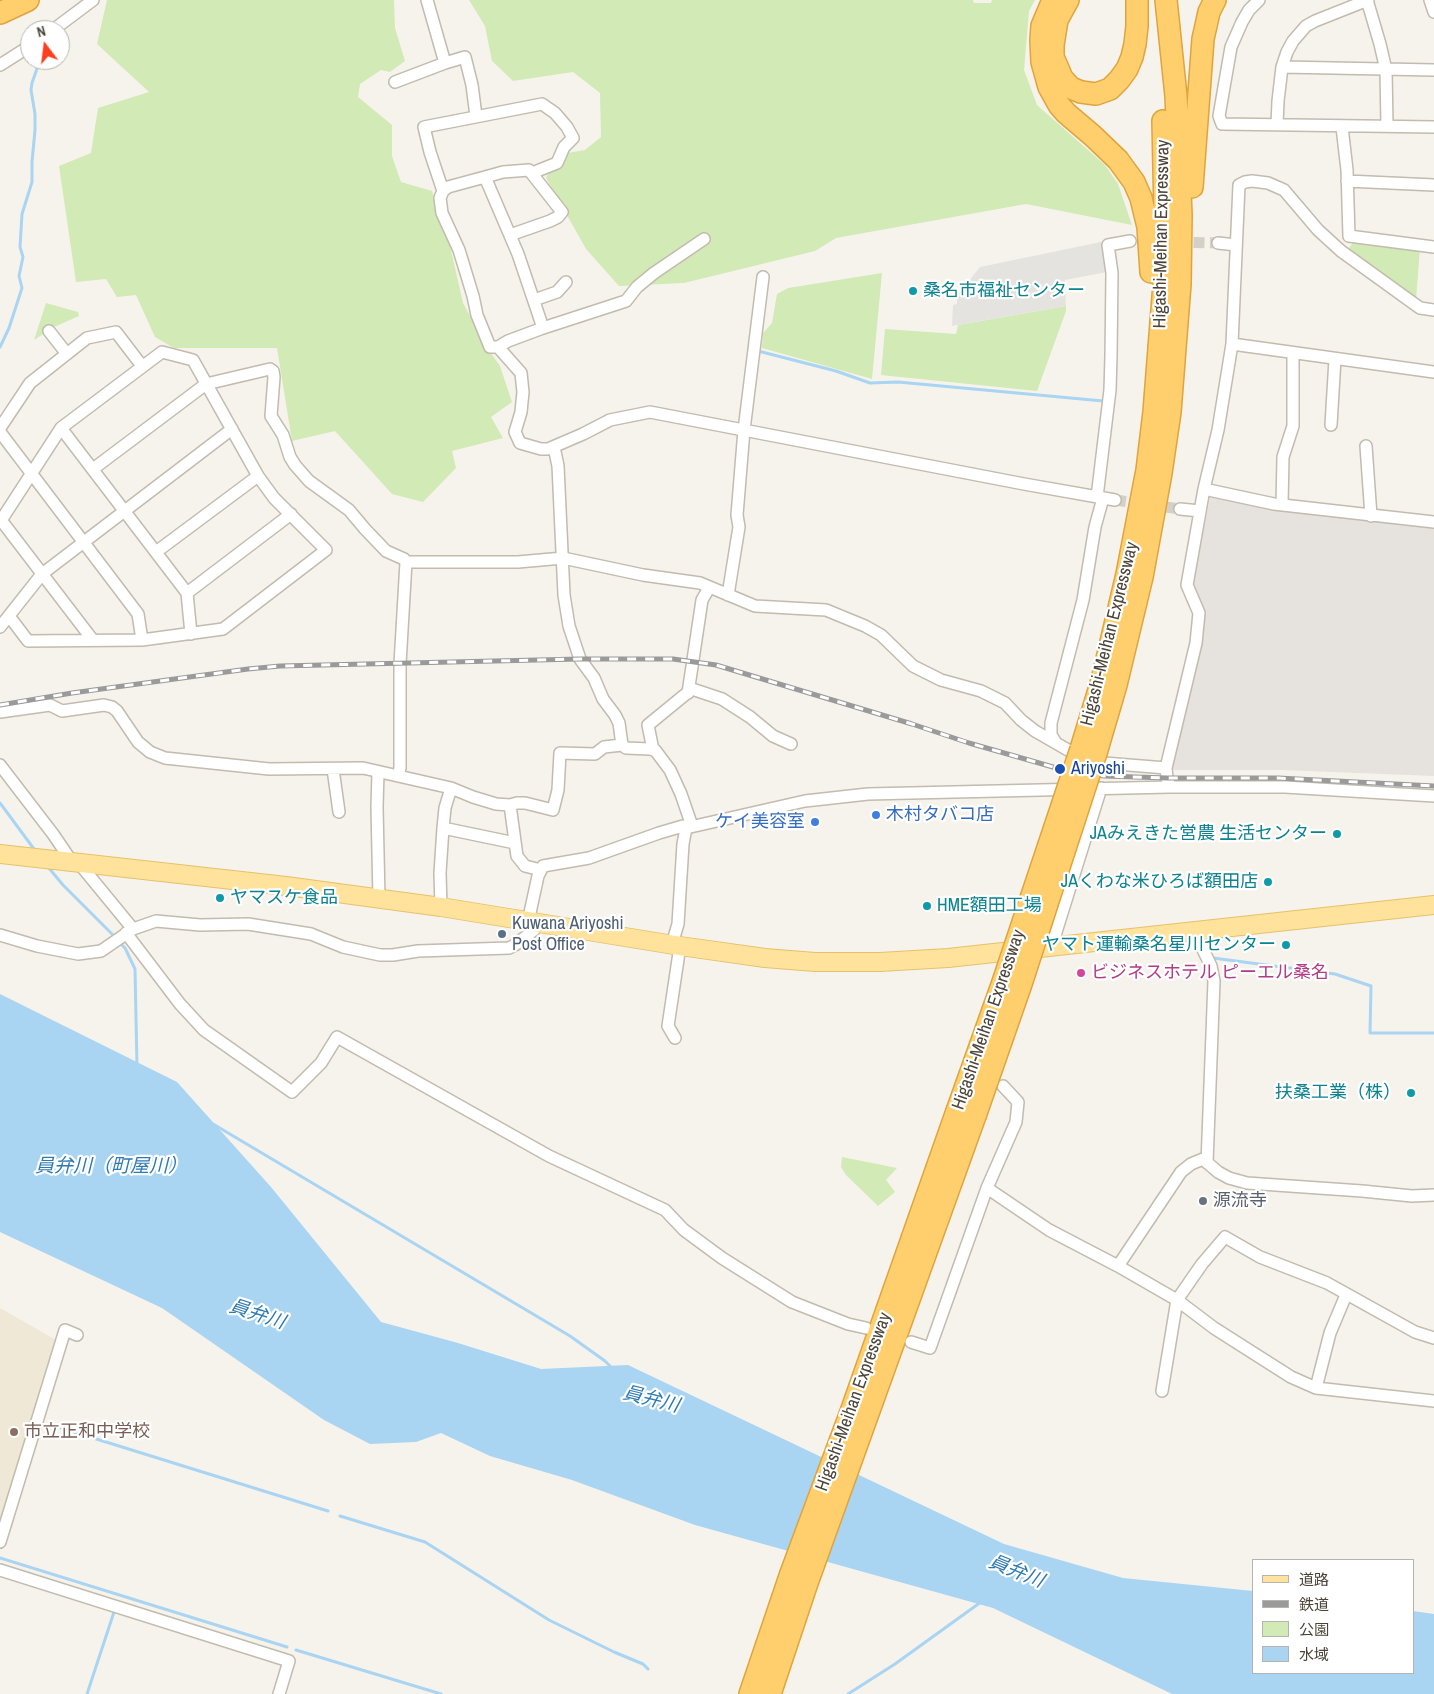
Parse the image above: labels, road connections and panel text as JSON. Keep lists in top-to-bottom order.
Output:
{
  "streets": {
    "highway": ["Higashi-Meihan Expressway"]
  },
  "water": ["員弁川（町屋川）", "員弁川"],
  "places": [
    "桑名市福祉センター",
    "Ariyoshi",
    "木村タバコ店",
    "ケイ美容室",
    "JAみえきた営農 生活センター",
    "JAくわな米ひろば額田店",
    "ヤマスケ食品",
    "HME額田工場",
    "Kuwana Ariyoshi Post Office",
    "ヤマト運輸桑名星川センター",
    "ビジネスホテル ピーエル桑名",
    "扶桑工業（株）",
    "源流寺",
    "市立正和中学校"
  ],
  "legend": [
    "道路",
    "鉄道",
    "公園",
    "水域"
  ],
  "north": "top"
}
